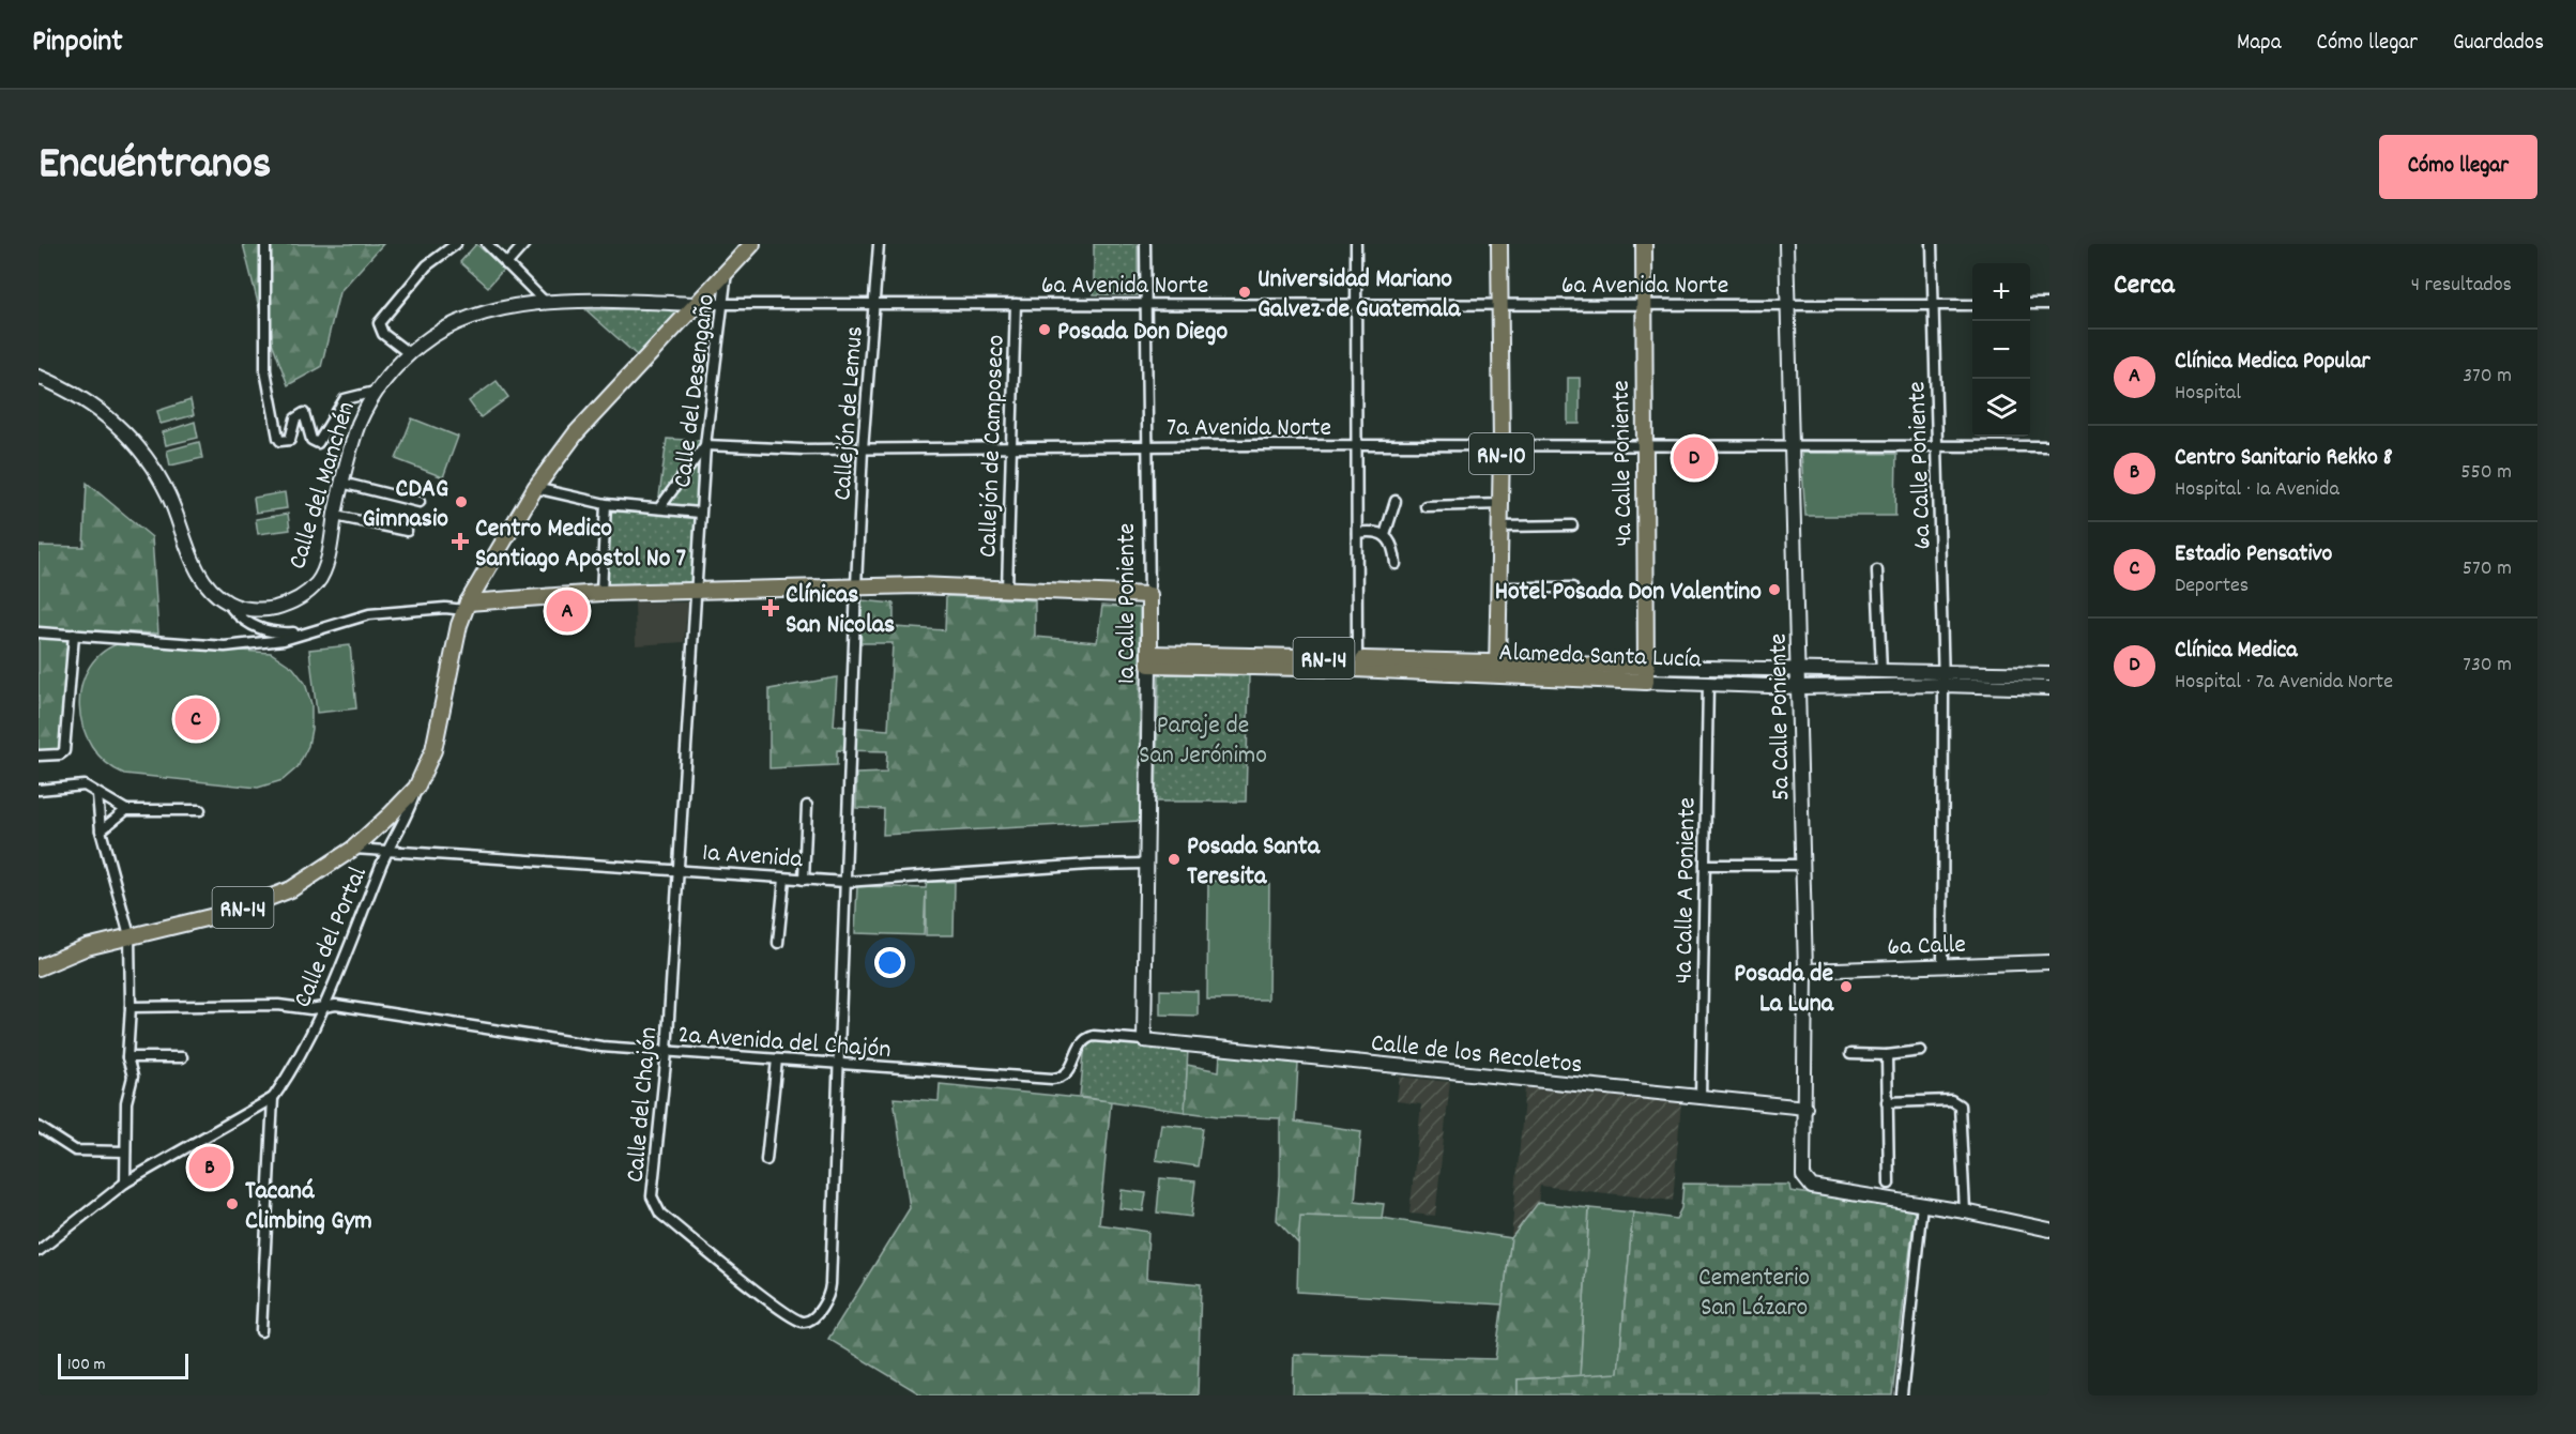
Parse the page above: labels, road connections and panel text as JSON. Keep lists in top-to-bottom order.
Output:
{
  "streets": {
    "main road": [
      "RN-10",
      "4a Calle Poniente",
      "1a Calle Poniente",
      "Alameda Santa Lucía",
      "RN-14"
    ],
    "street": [
      "6a Avenida Norte",
      "Calle del Desengaño",
      "Callejón de Lemus",
      "7a Avenida Norte",
      "Callejón de Camposeco",
      "6a Calle Poniente",
      "Calle del Manchén",
      "5a Calle Poniente",
      "1a Avenida",
      "4a Calle A Poniente",
      "Calle del Portal",
      "6a Calle",
      "2a Avenida del Chajón",
      "Calle de los Recoletos",
      "Calle del Chajón"
    ]
  },
  "crossings": [
    ["6a Avenida Norte", "Calle del Desengaño"],
    ["6a Avenida Norte", "Callejón de Lemus"],
    ["6a Avenida Norte", "Callejón de Camposeco"],
    ["6a Avenida Norte", "RN-10"],
    ["6a Avenida Norte", "4a Calle Poniente"],
    ["6a Avenida Norte", "6a Calle Poniente"],
    ["6a Avenida Norte", "Calle del Manchén"],
    ["6a Avenida Norte", "1a Calle Poniente"],
    ["6a Avenida Norte", "5a Calle Poniente"],
    ["Calle del Desengaño", "7a Avenida Norte"],
    ["Calle del Desengaño", "Calle del Chajón"],
    ["Callejón de Lemus", "7a Avenida Norte"],
    ["Callejón de Lemus", "1a Avenida"],
    ["Callejón de Lemus", "2a Avenida del Chajón"],
    ["Callejón de Lemus", "Calle del Chajón"],
    ["7a Avenida Norte", "Callejón de Camposeco"],
    ["7a Avenida Norte", "RN-10"],
    ["7a Avenida Norte", "4a Calle Poniente"],
    ["7a Avenida Norte", "6a Calle Poniente"],
    ["7a Avenida Norte", "1a Calle Poniente"],
    ["7a Avenida Norte", "5a Calle Poniente"],
    ["RN-10", "Alameda Santa Lucía"],
    ["4a Calle Poniente", "Alameda Santa Lucía"],
    ["6a Calle Poniente", "Alameda Santa Lucía"],
    ["6a Calle Poniente", "6a Calle"],
    ["1a Calle Poniente", "Alameda Santa Lucía"],
    ["1a Calle Poniente", "1a Avenida"],
    ["1a Calle Poniente", "2a Avenida del Chajón"],
    ["1a Calle Poniente", "Calle de los Recoletos"],
    ["Alameda Santa Lucía", "5a Calle Poniente"],
    ["Alameda Santa Lucía", "4a Calle A Poniente"],
    ["RN-14", "1a Avenida"],
    ["RN-14", "Calle del Portal"],
    ["5a Calle Poniente", "6a Calle"],
    ["5a Calle Poniente", "Calle de los Recoletos"],
    ["1a Avenida", "Calle del Portal"],
    ["1a Avenida", "Calle del Chajón"],
    ["4a Calle A Poniente", "Calle de los Recoletos"],
    ["Calle del Portal", "2a Avenida del Chajón"],
    ["2a Avenida del Chajón", "Calle de los Recoletos"],
    ["2a Avenida del Chajón", "Calle del Chajón"]
  ],
  "parks": ["Paraje de San Jerónimo", "Cementerio San Lázaro"],
  "places": {
    "other": [
      "Universidad Mariano Galvez de Guatemala",
      "Posada Don Diego",
      "CDAG Gimnasio",
      "Hotel Posada Don Valentino",
      "Posada Santa Teresita",
      "Posada de La Luna",
      "Tacaná Climbing Gym"
    ],
    "health": ["Centro Medico Santiago Apostol No 7", "Clínicas San Nicolas"]
  },
  "scale_bar": "100 m",
  "page": {
    "header": "Pinpoint",
    "nav": ["Mapa", "Cómo llegar", "Guardados"],
    "title": "Encuéntranos",
    "buttons": "Cómo llegar",
    "heading": ["Cerca", "4 resultados"],
    "map_buttons": ["+", "−"],
    "list": [
      {
        "mark": "A",
        "name": "Clínica Medica Popular",
        "note": "Hospital",
        "value": "370 m"
      },
      {
        "mark": "B",
        "name": "Centro Sanitario Rekko 8",
        "note": "Hospital · 1a Avenida",
        "value": "550 m"
      },
      {
        "mark": "C",
        "name": "Estadio Pensativo",
        "note": "Deportes",
        "value": "570 m"
      },
      {
        "mark": "D",
        "name": "Clínica Medica",
        "note": "Hospital · 7a Avenida Norte",
        "value": "730 m"
      }
    ],
    "pins": [
      "D",
      "A",
      "C",
      "B"
    ],
    "scale": "100 m"
  }
}
